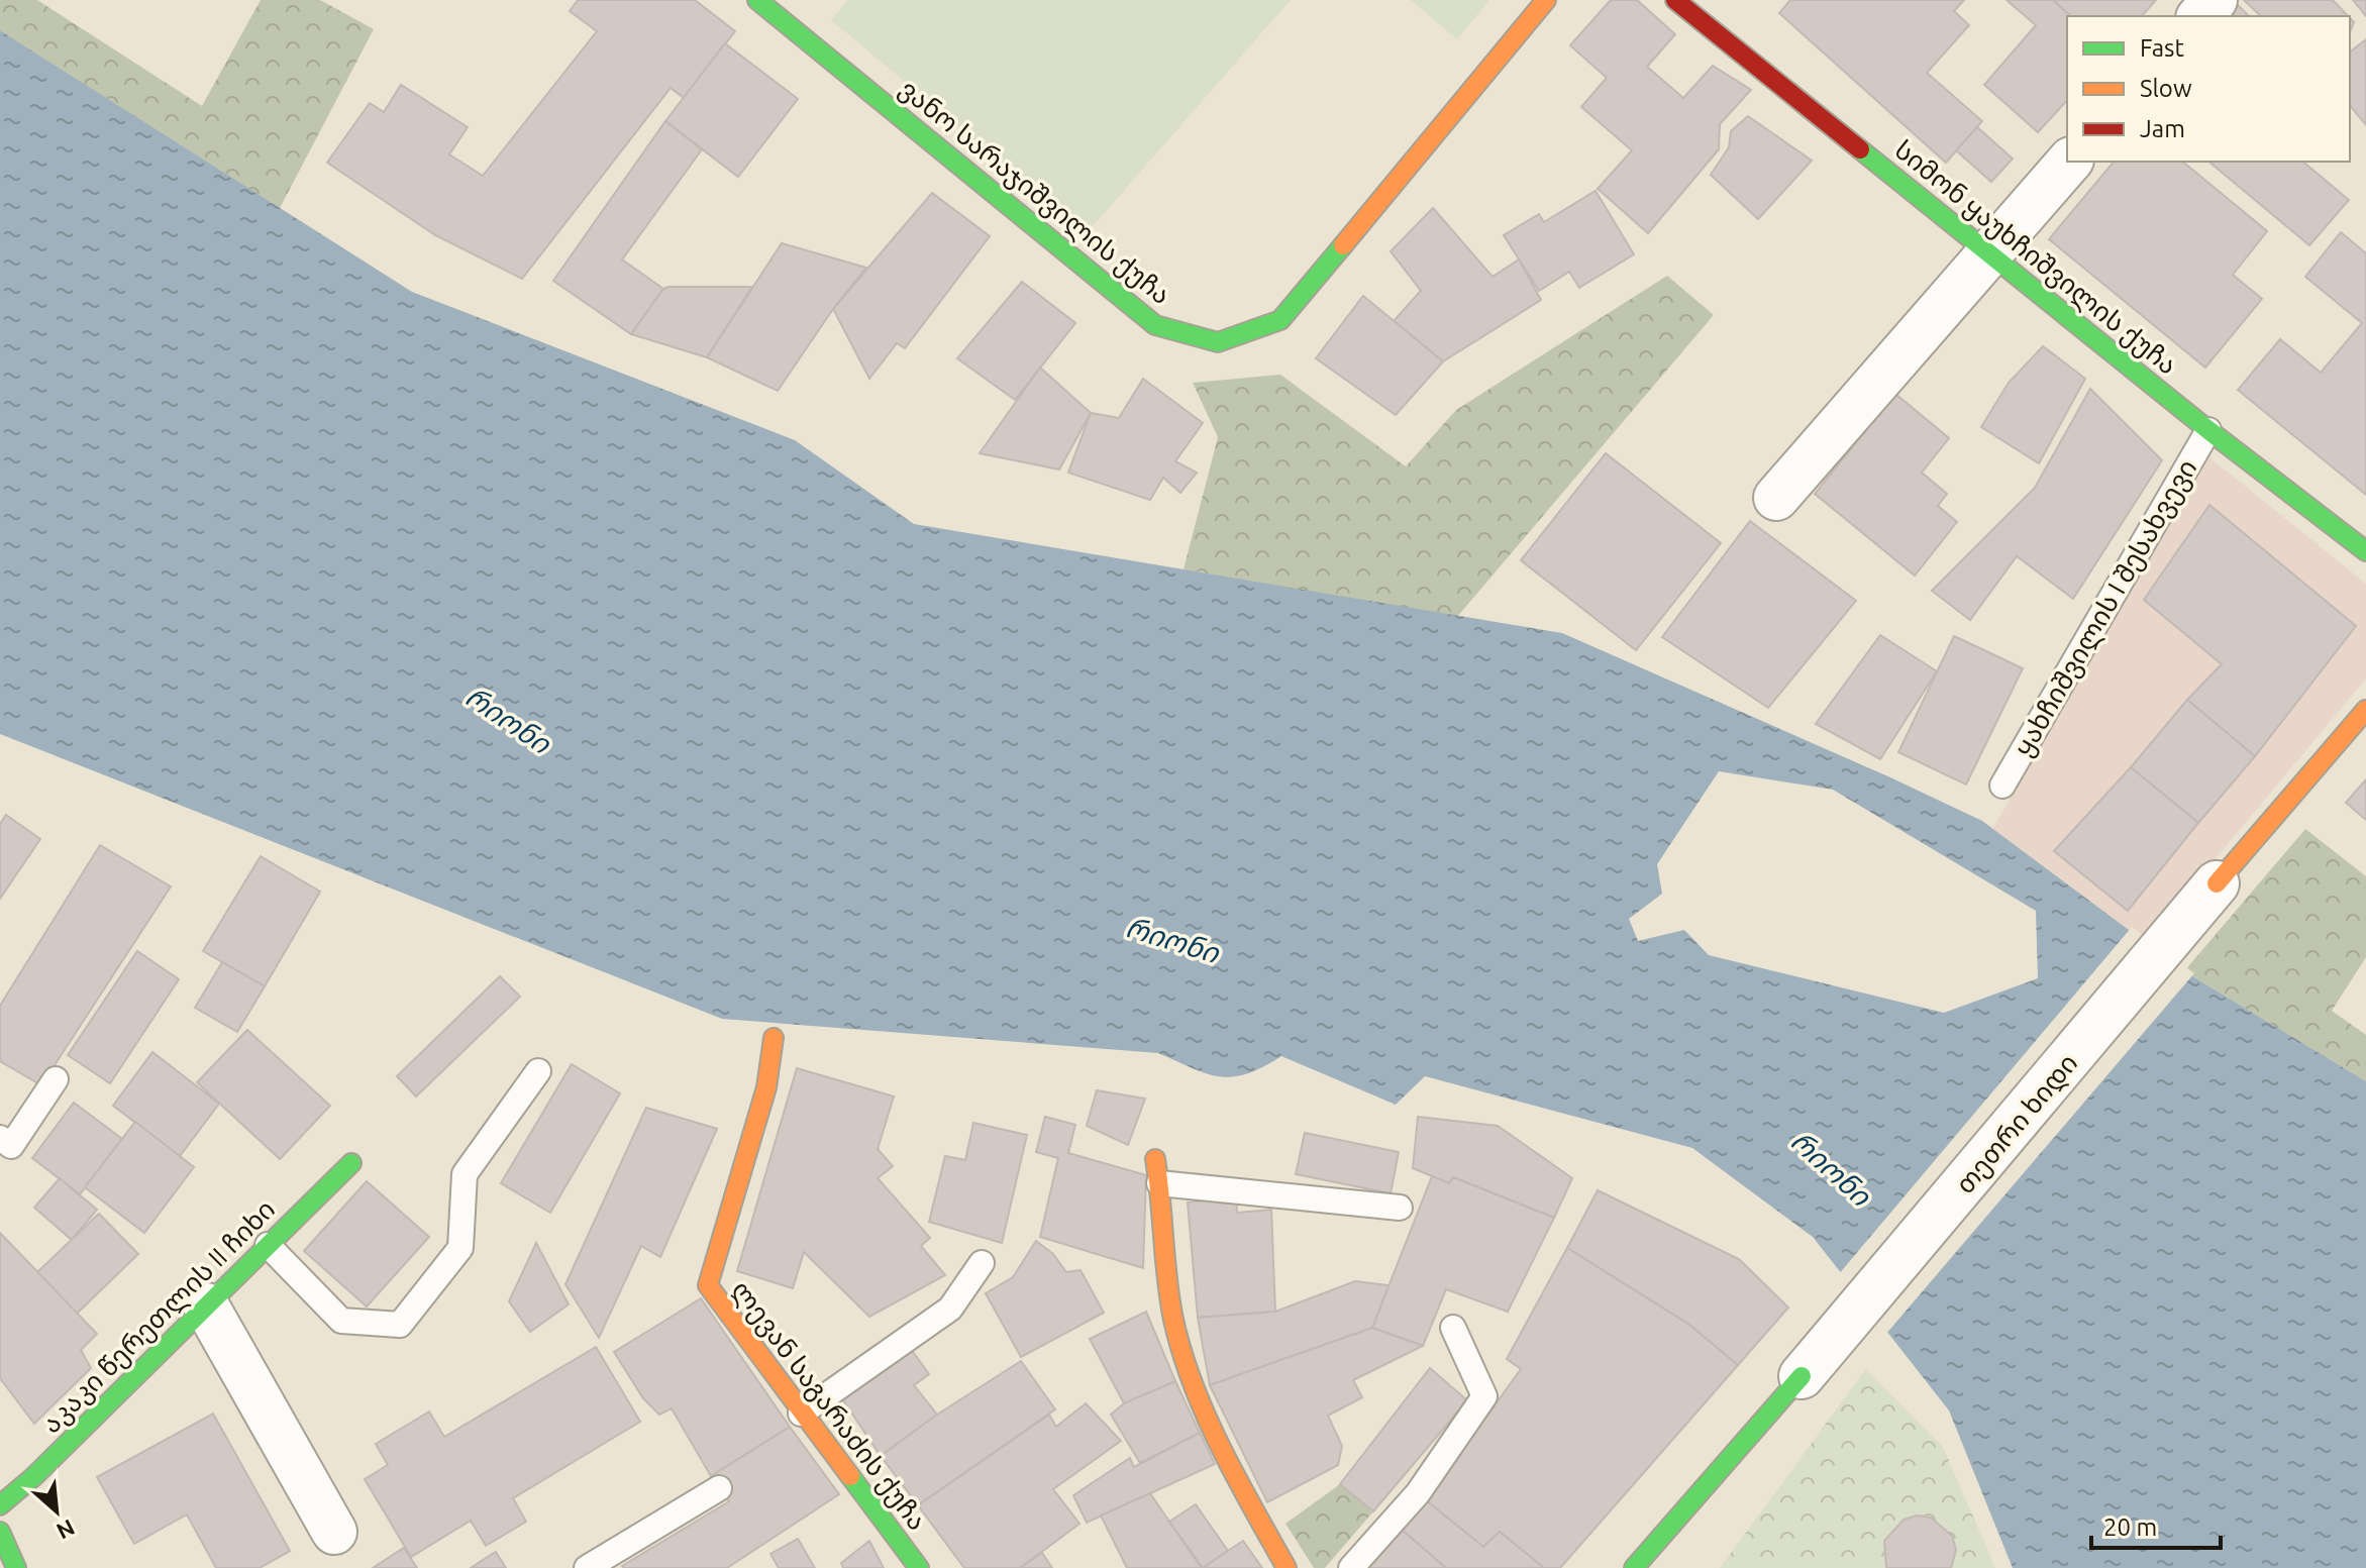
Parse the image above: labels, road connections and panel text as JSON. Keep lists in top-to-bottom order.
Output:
{
  "streets": {
    "street": [
      "ვანო სარაჯიშვილის ქუჩა",
      "სიმონ ყაუხჩიშვილის ქუჩა",
      "თეთრი ხიდი",
      "აკაკი წერეთლის II ჩიხი",
      "ლევან საგარაძის ქუჩა"
    ],
    "lane": ["ყახჩიშვილის I შესახვევი"]
  },
  "crossings": [
    ["სიმონ ყაუხჩიშვილის ქუჩა", "ყახჩიშვილის I შესახვევი"]
  ],
  "water": ["რიონი"],
  "legend": ["Fast", "Slow", "Jam"],
  "scale_bar": "20 m",
  "north": "bottom right"
}
